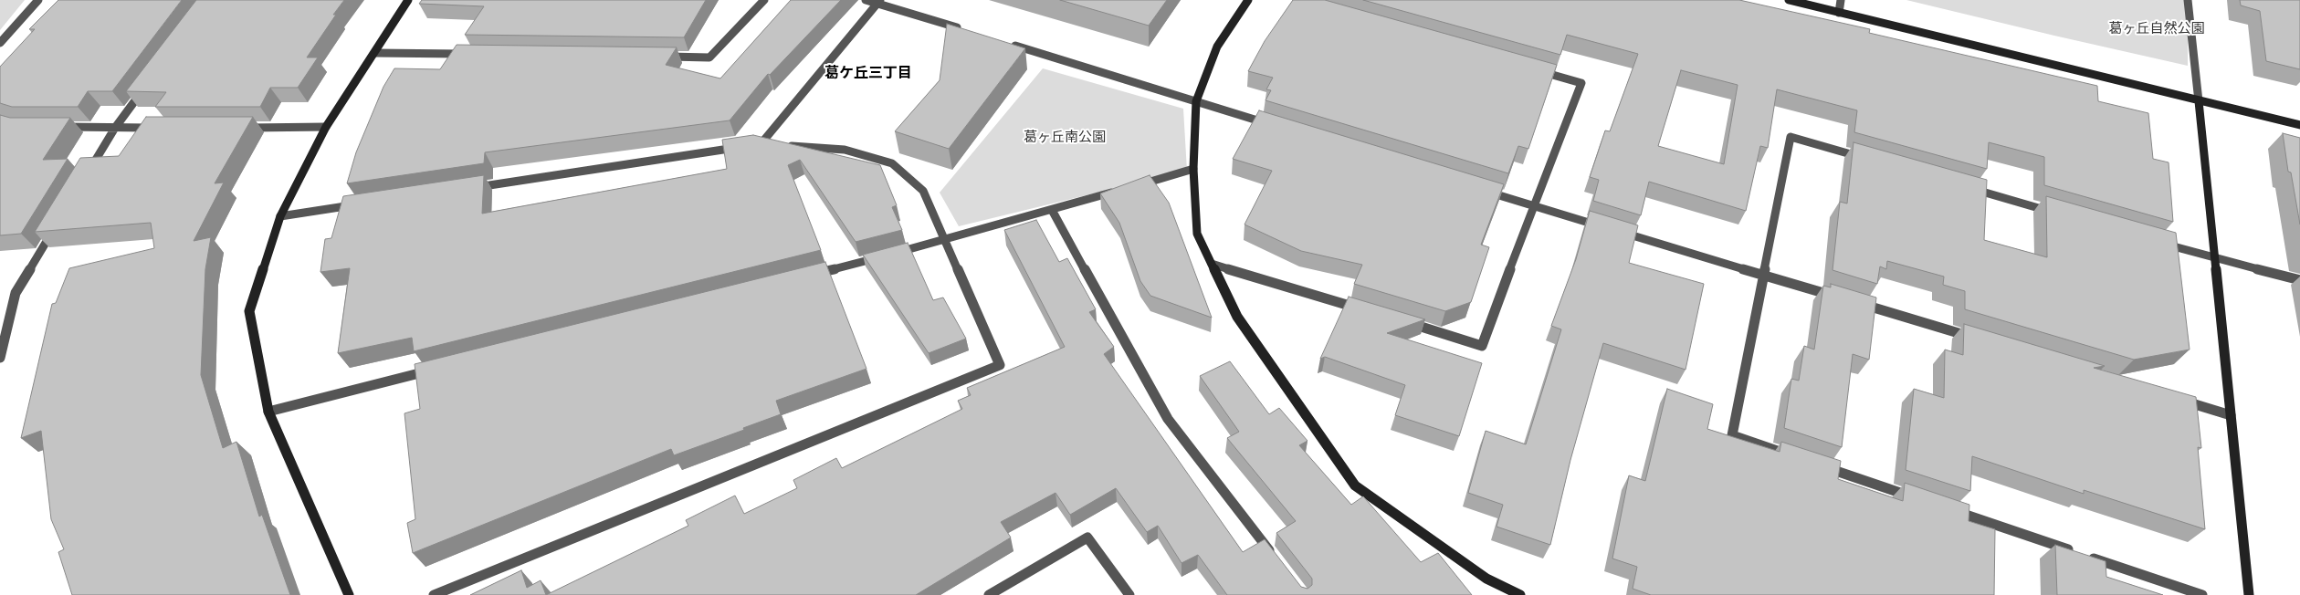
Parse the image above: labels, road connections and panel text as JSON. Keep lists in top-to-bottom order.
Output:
{
  "districts": ["葛ケ丘三丁目"],
  "parks": ["葛ヶ丘自然公園", "葛ヶ丘南公園"]
}
